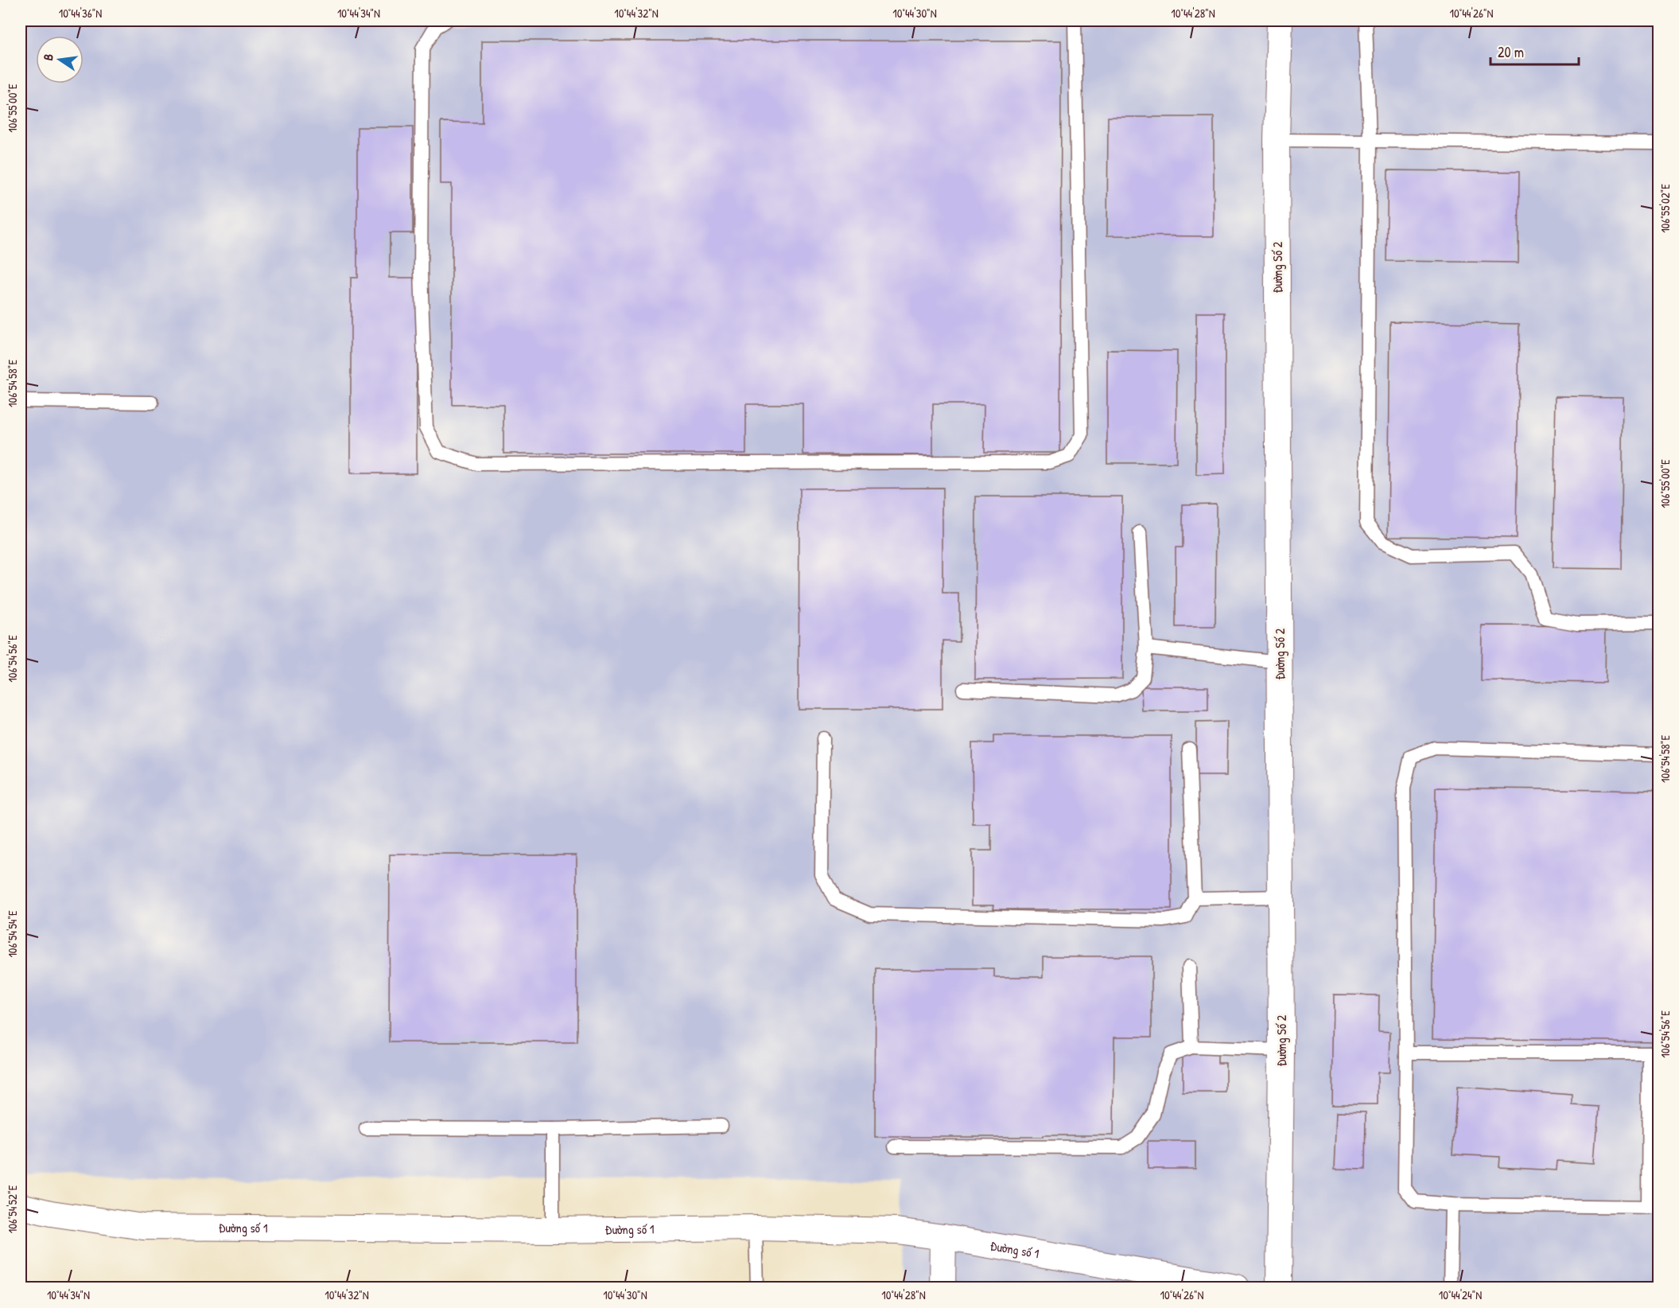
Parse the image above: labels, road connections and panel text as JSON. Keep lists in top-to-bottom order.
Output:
{
  "streets": {
    "street": ["Đường Số 2", "Đường số 1"]
  },
  "scale_bar": "20 m",
  "north": "left",
  "coordinates": [
    "10°44'36\"N",
    "10°44'34\"N",
    "10°44'32\"N",
    "10°44'30\"N",
    "10°44'28\"N",
    "10°44'26\"N",
    "106°55'00\"E",
    "106°55'02\"E",
    "106°54'58\"E",
    "106°54'56\"E",
    "106°54'54\"E",
    "106°54'52\"E",
    "10°44'24\"N"
  ]
}
